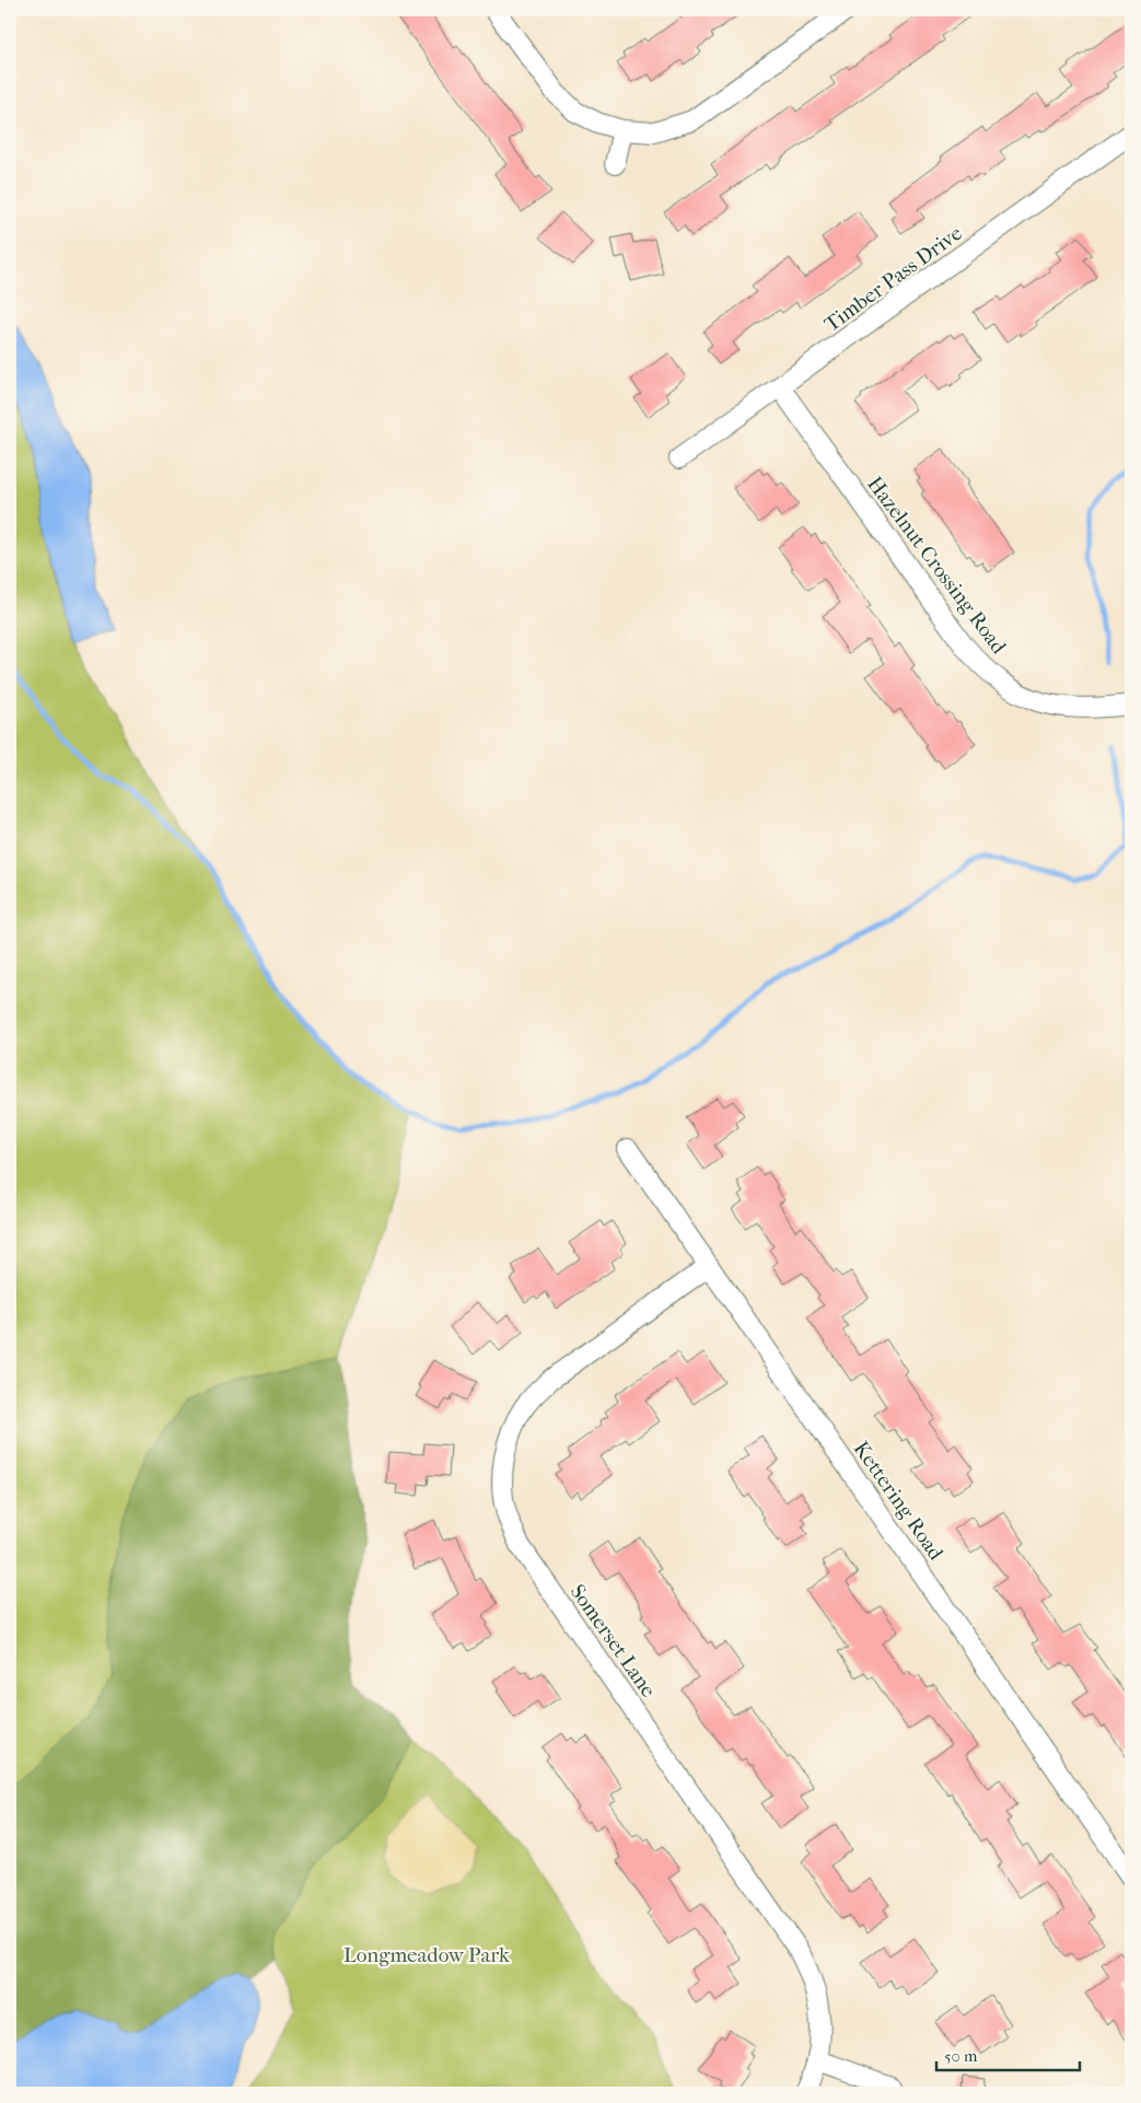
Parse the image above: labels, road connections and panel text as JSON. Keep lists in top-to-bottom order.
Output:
{
  "streets": {
    "street": [
      "Timber Pass Drive",
      "Hazelnut Crossing Road",
      "Kettering Road",
      "Somerset Lane"
    ]
  },
  "crossings": [
    ["Timber Pass Drive", "Hazelnut Crossing Road"],
    ["Kettering Road", "Somerset Lane"]
  ],
  "parks": ["Longmeadow Park"],
  "scale_bar": "50 m"
}
